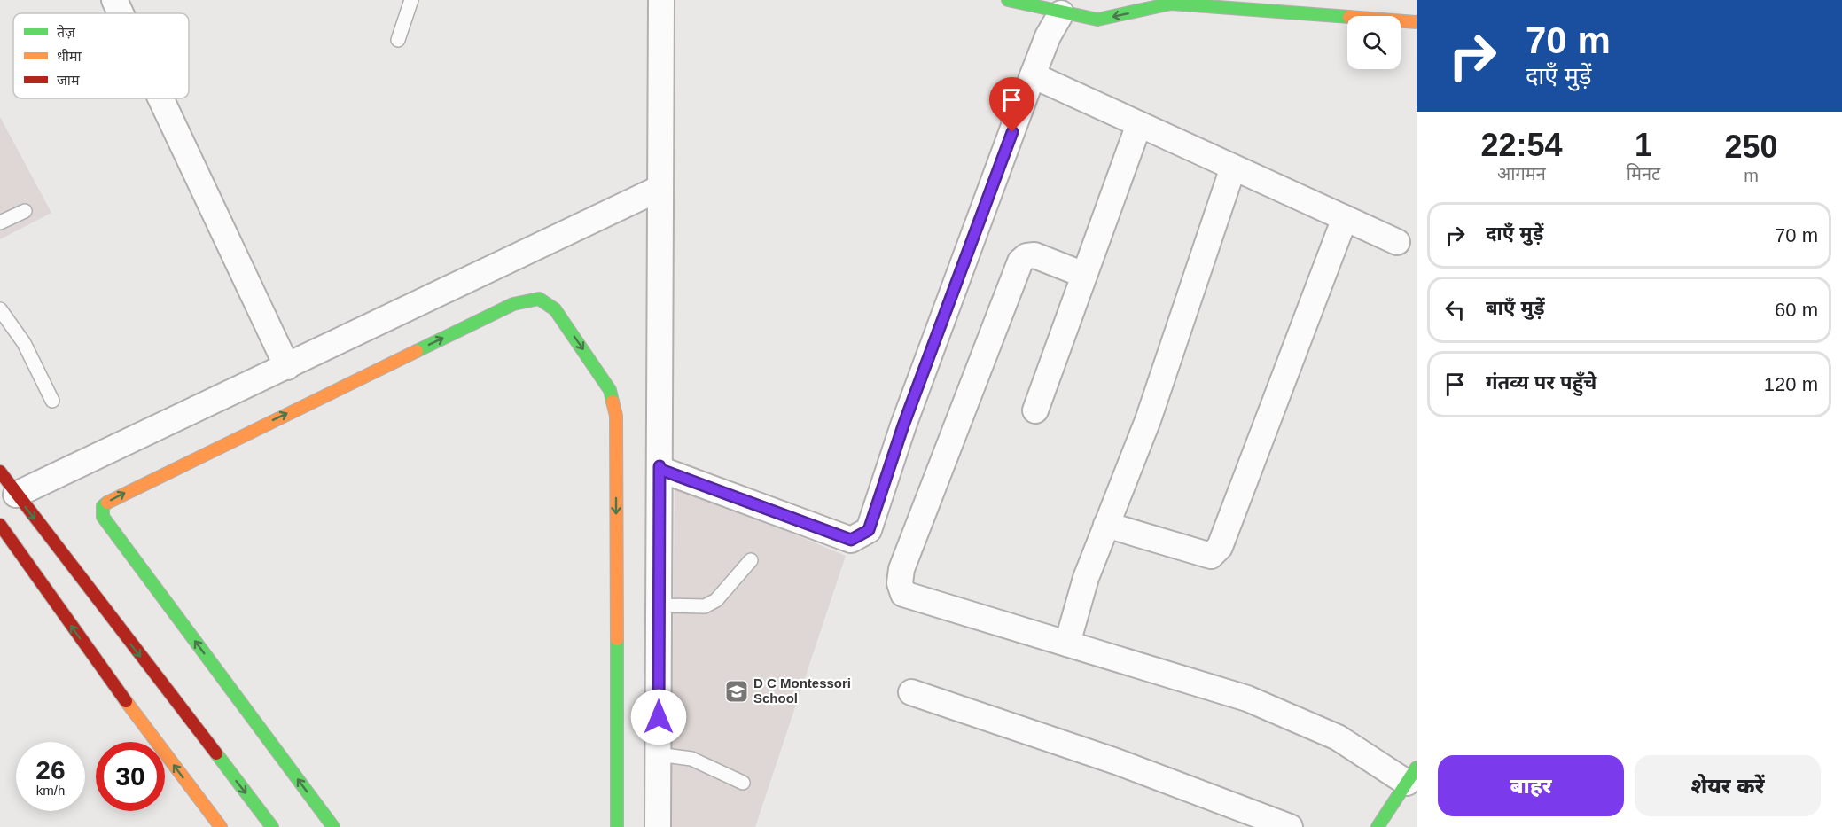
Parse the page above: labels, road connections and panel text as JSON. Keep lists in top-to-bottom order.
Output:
{
  "places": {
    "school or university": ["D C Montessori School"]
  },
  "legend": ["तेज़", "धीमा", "जाम"],
  "page": {
    "turn": ["70 m", "दाएँ मुड़ें"],
    "eta": [
      "22:54",
      "आगमन",
      "1",
      "मिनट",
      "250",
      "m"
    ],
    "list": [
      {
        "name": "दाएँ मुड़ें",
        "value": "70 m"
      },
      {
        "name": "बाएँ मुड़ें",
        "value": "60 m"
      },
      {
        "name": "गंतव्य पर पहुँचे",
        "value": "120 m"
      }
    ],
    "speed": "26 km/h",
    "limit": "30",
    "buttons": ["बाहर", "शेयर करें"]
  }
}
